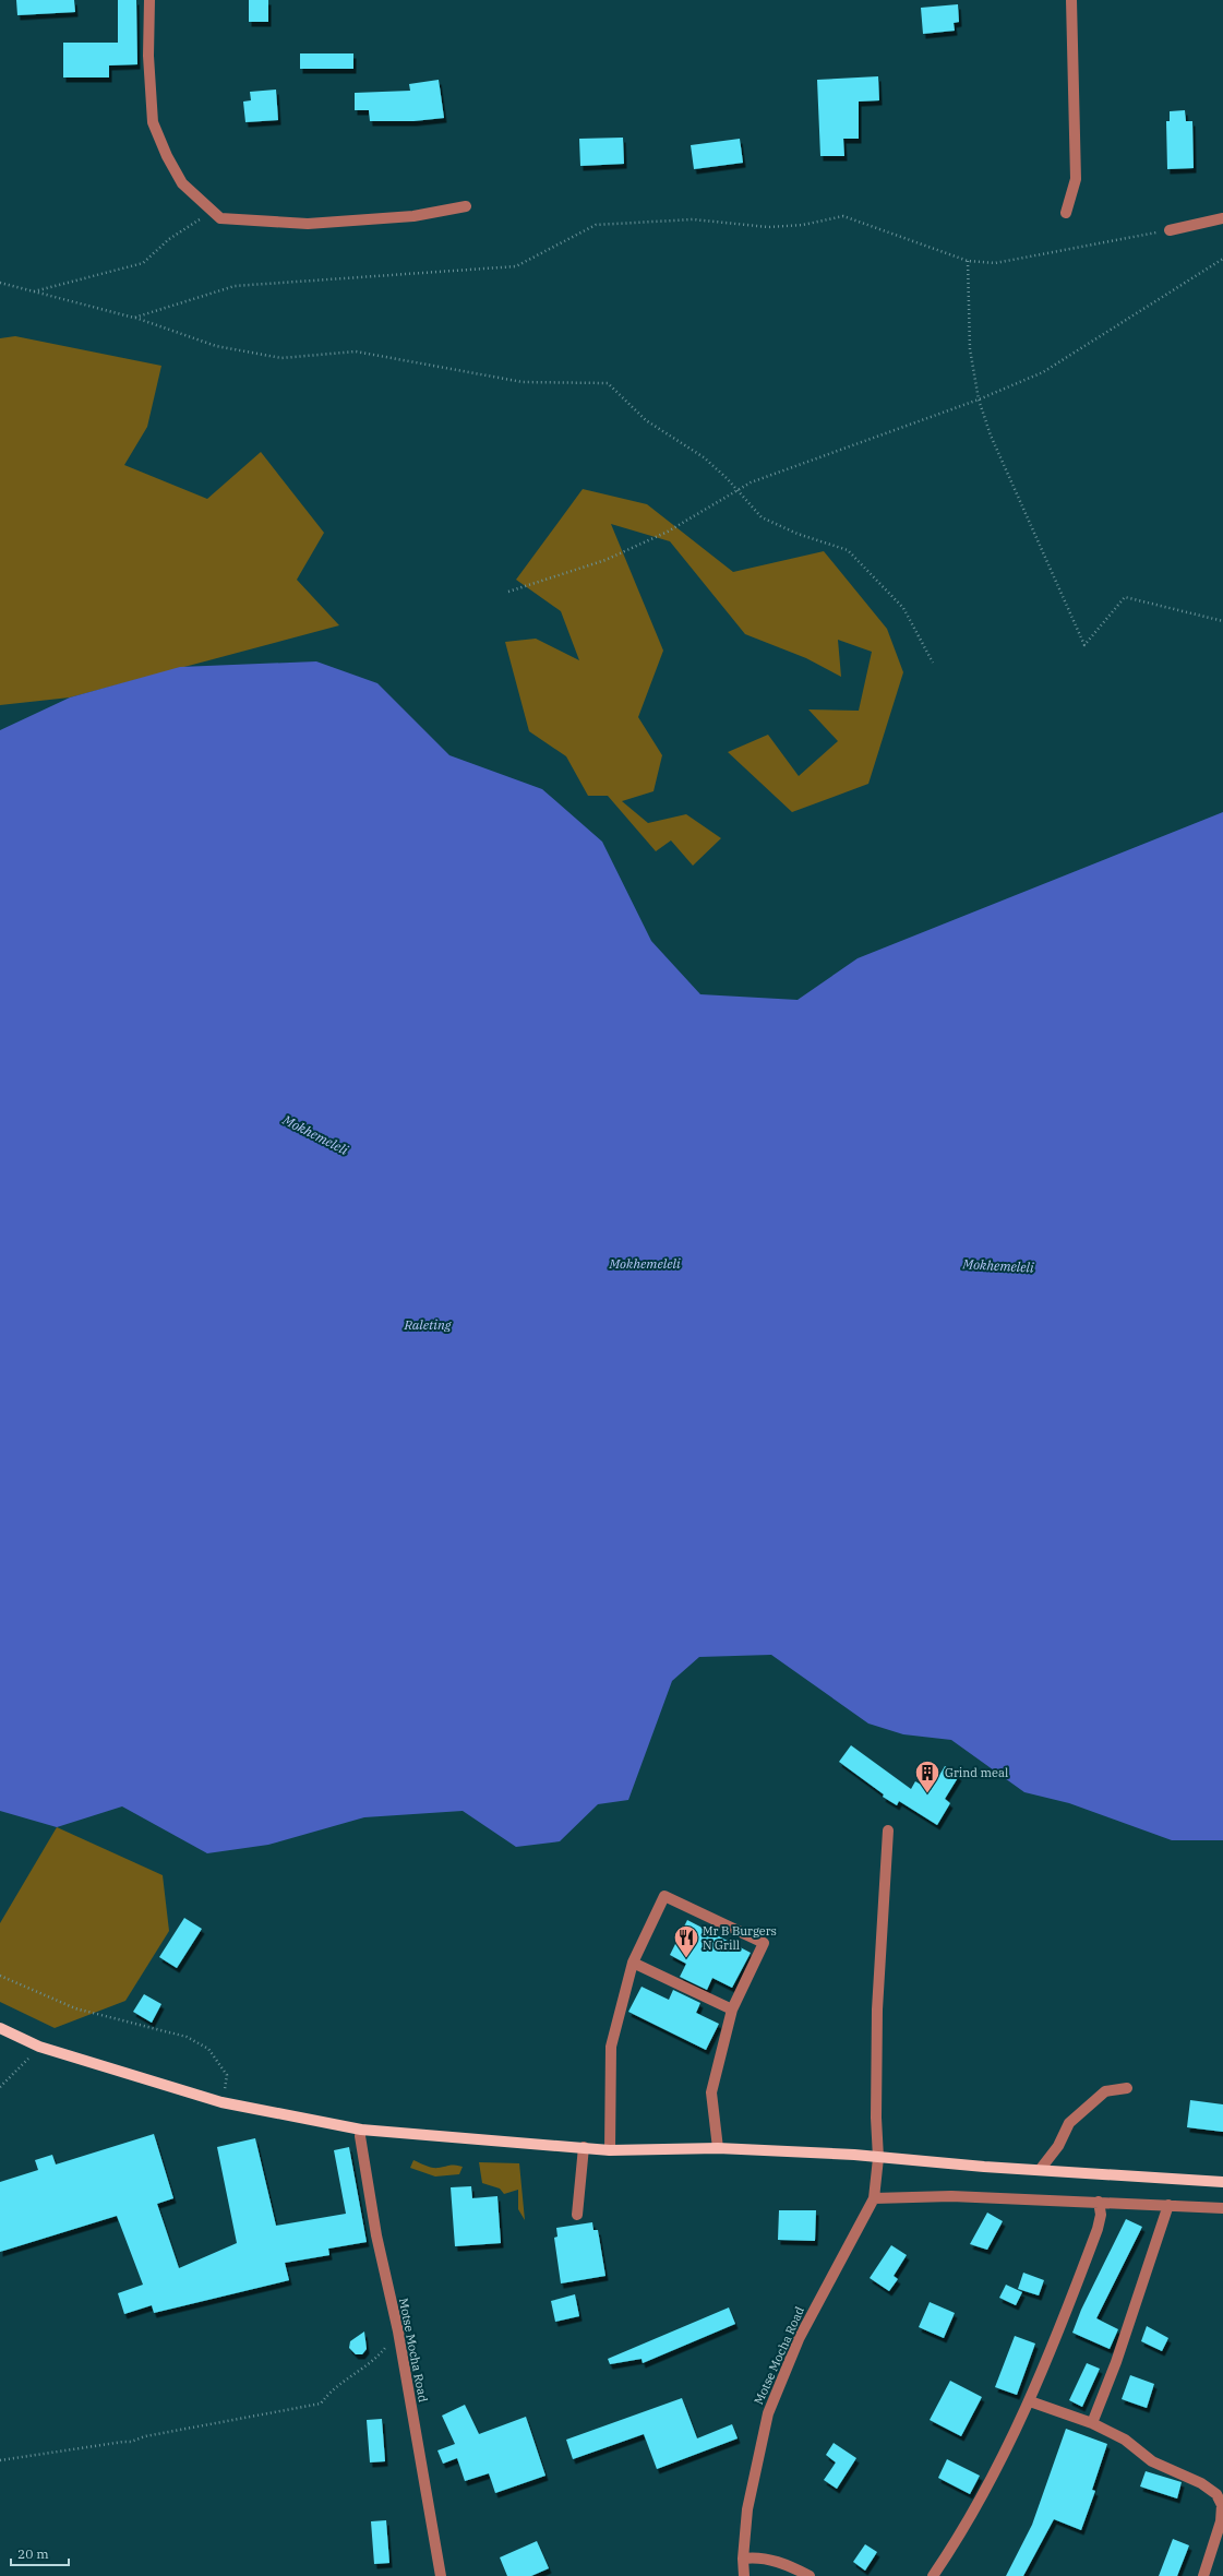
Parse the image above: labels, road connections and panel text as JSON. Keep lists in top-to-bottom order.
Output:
{
  "streets": {
    "street": ["Motse Mocha Road"]
  },
  "water": ["Mokhemeleli", "Raleting"],
  "places": {
    "building": ["Grind meal"],
    "restaurant": ["Mr B Burgers N Grill"]
  },
  "scale_bar": "20 m"
}
